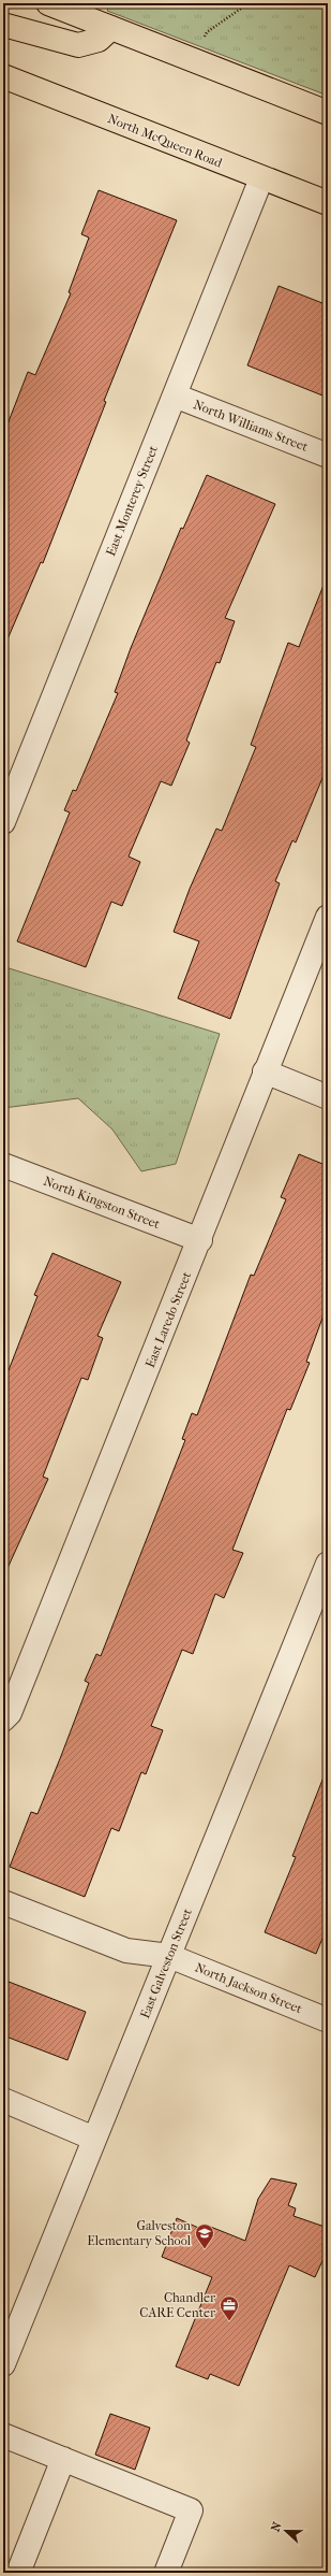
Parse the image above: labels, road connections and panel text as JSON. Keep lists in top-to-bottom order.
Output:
{
  "streets": {
    "main road": ["North McQueen Road"],
    "street": [
      "North Williams Street",
      "East Monterey Street",
      "North Kingston Street",
      "East Laredo Street",
      "East Galveston Street",
      "North Jackson Street"
    ]
  },
  "crossings": [
    ["North McQueen Road", "East Monterey Street"],
    ["North Williams Street", "East Monterey Street"],
    ["North Kingston Street", "East Laredo Street"],
    ["East Galveston Street", "North Jackson Street"]
  ],
  "places": {
    "school or university": ["Galveston Elementary School"],
    "office": ["Chandler CARE Center"]
  },
  "north": "left"
}
